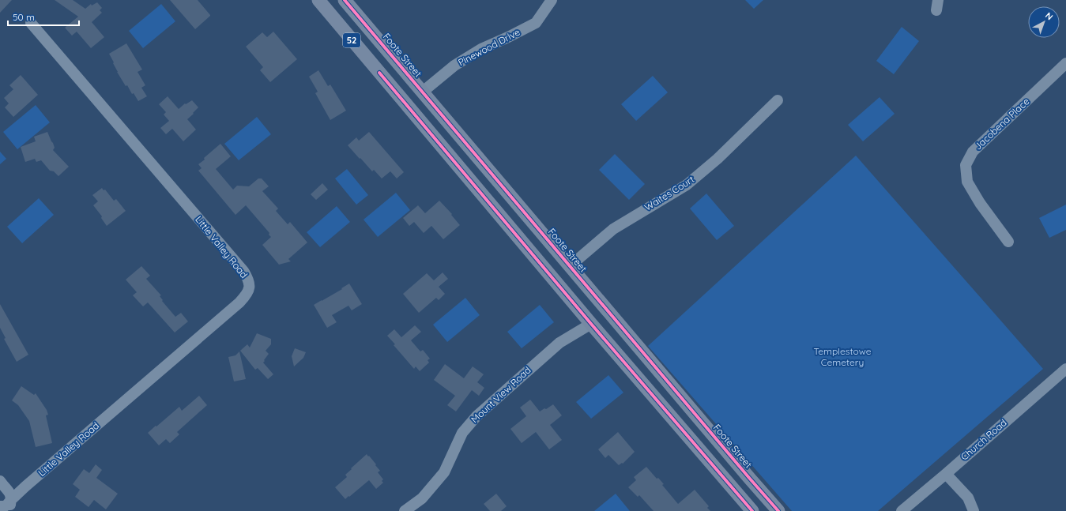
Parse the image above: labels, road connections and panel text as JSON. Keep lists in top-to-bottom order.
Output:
{
  "streets": {
    "main road": ["52", "Foote Street"],
    "street": [
      "Pinewood Drive",
      "Jacobena Place",
      "Waites Court",
      "Little Valley Road",
      "Mount View Road",
      "Church Road"
    ]
  },
  "crossings": [
    ["52", "Mount View Road"],
    ["Pinewood Drive", "Foote Street"],
    ["Foote Street", "Waites Court"]
  ],
  "parks": ["Templestowe Cemetery"],
  "scale_bar": "50 m",
  "north": "top right"
}
